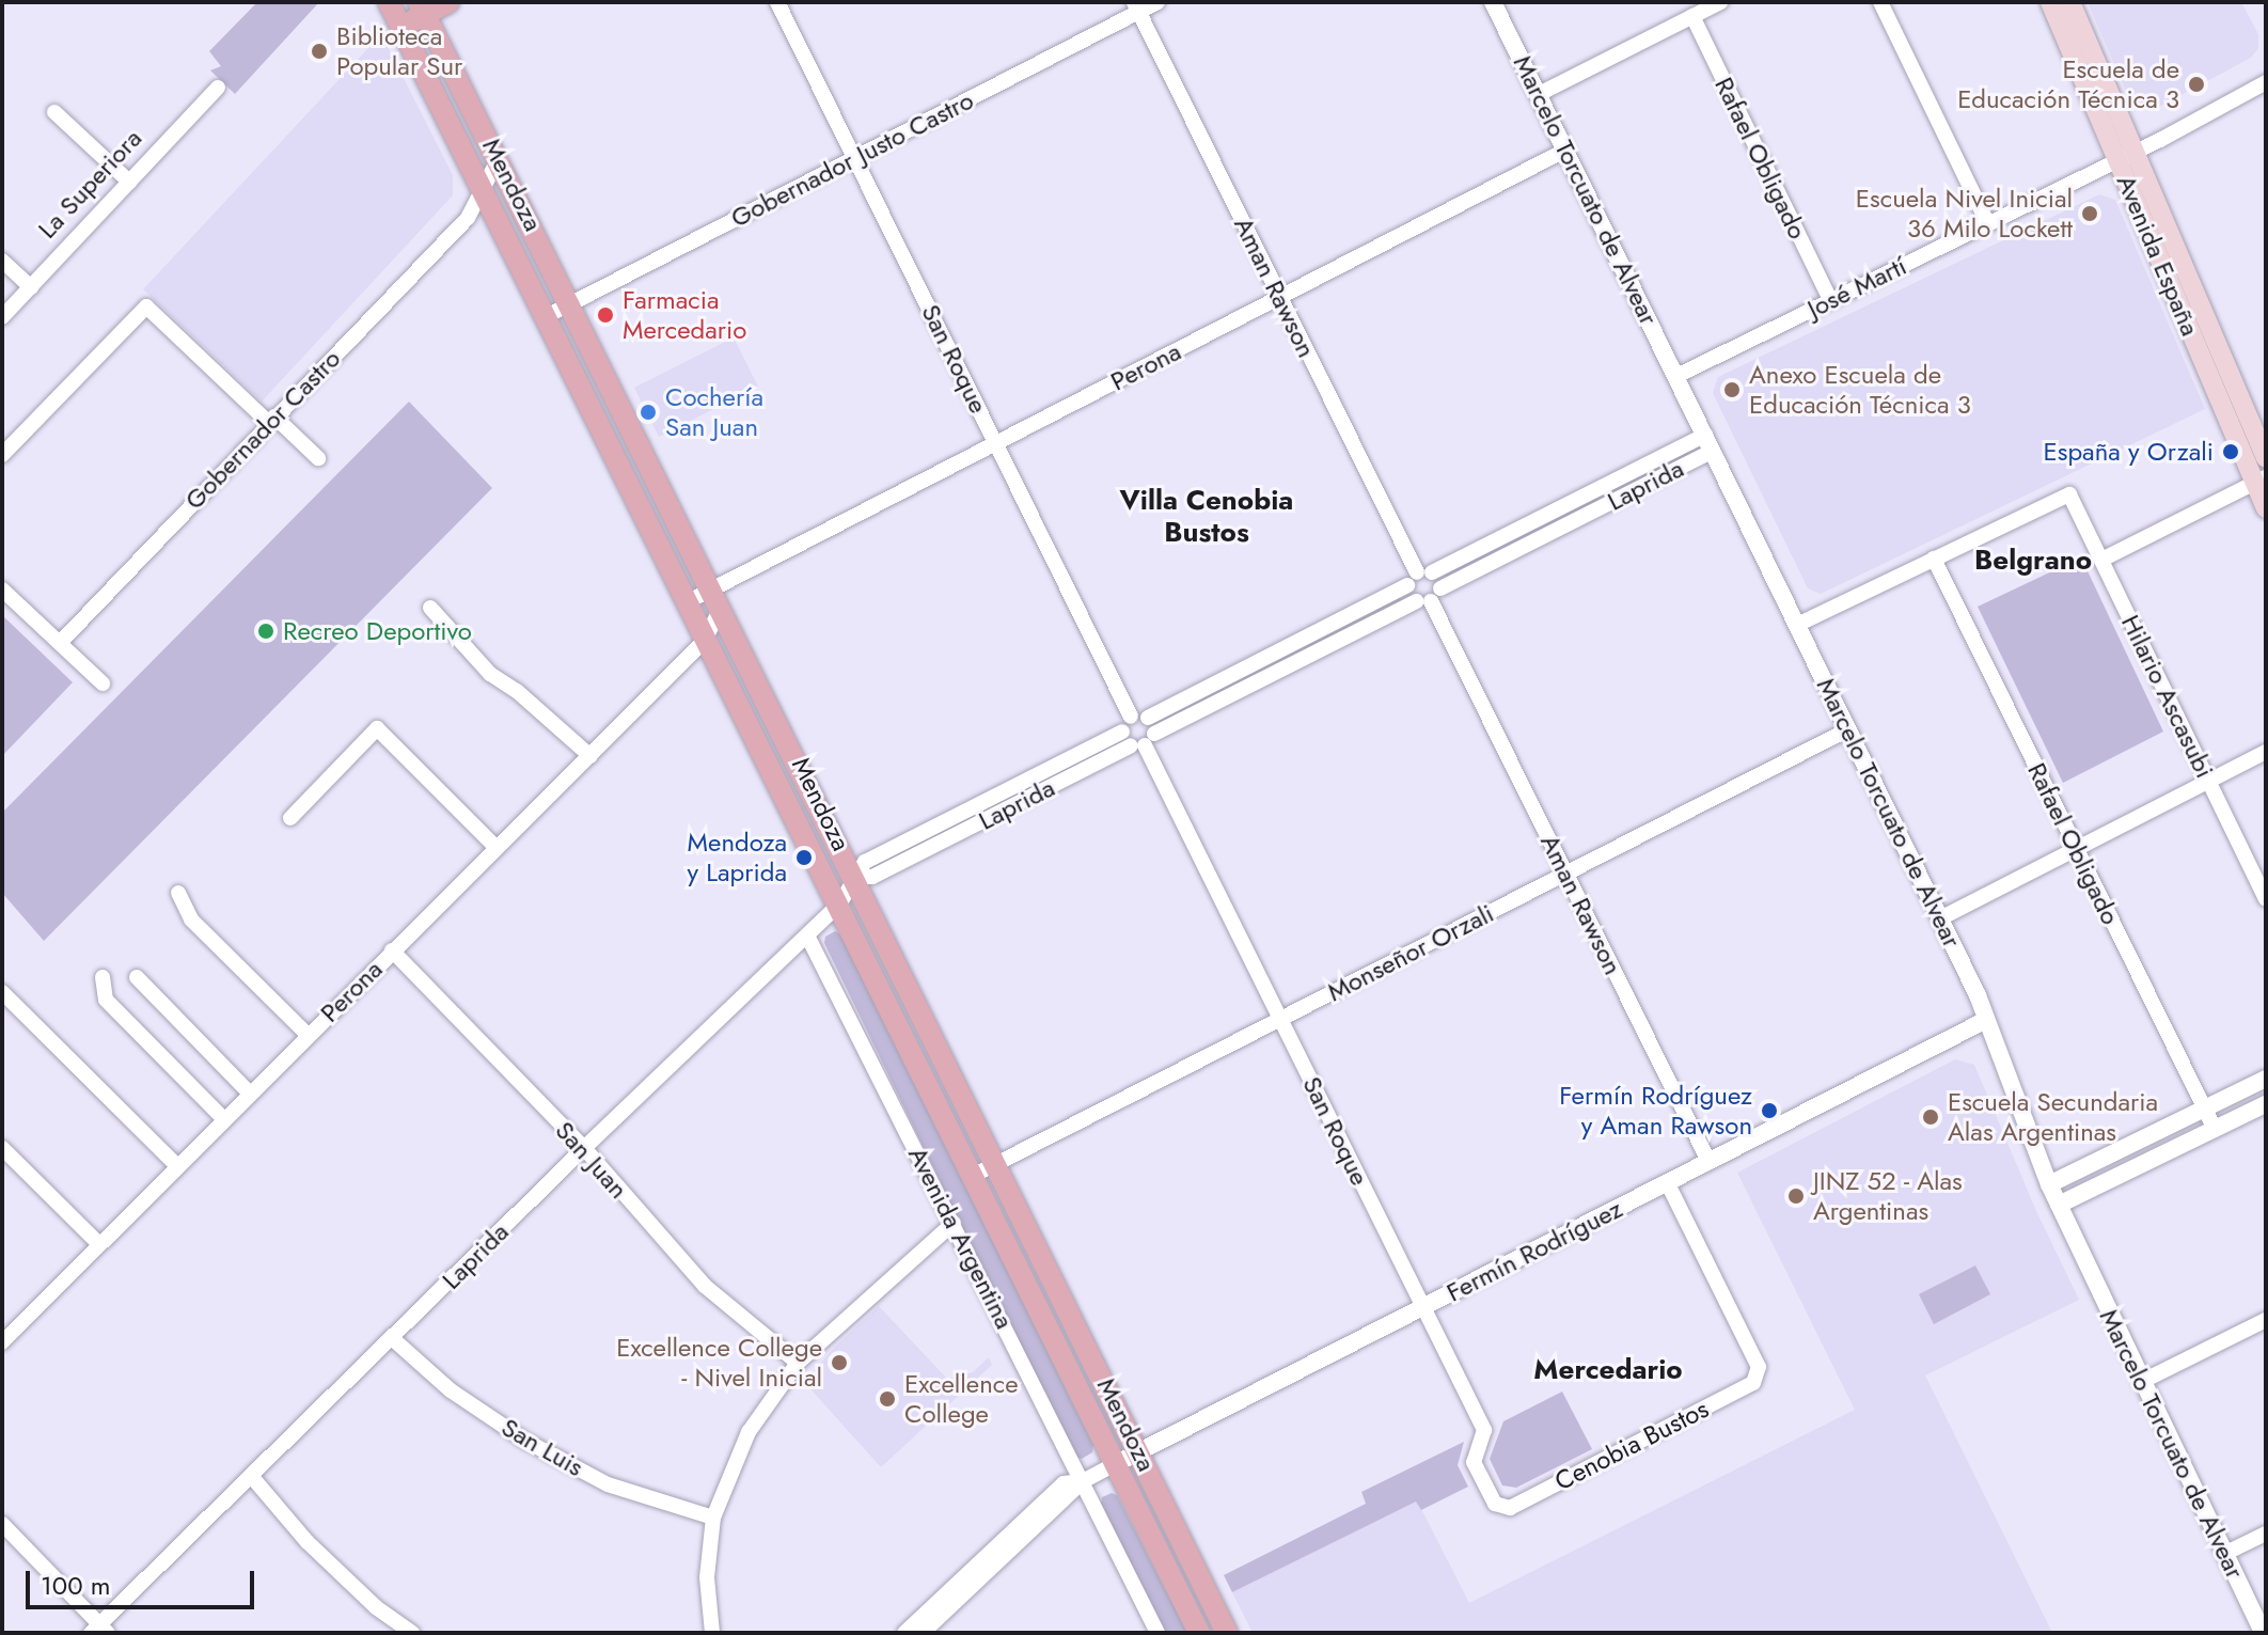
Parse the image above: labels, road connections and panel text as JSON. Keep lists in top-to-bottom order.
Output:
{
  "streets": {
    "main road": ["Mendoza", "Avenida España"],
    "street": [
      "Rafael Obligado",
      "Gobernador Justo Castro",
      "La Superiora",
      "Marcelo Torcuato de Alvear",
      "Aman Rawson",
      "José Martí",
      "San Roque",
      "Perona",
      "Gobernador Castro",
      "Laprida",
      "Hilario Ascasubi",
      "Monseñor Orzali",
      "San Juan",
      "Avenida Argentina",
      "Fermín Rodríguez",
      "Cenobia Bustos",
      "San Luis"
    ]
  },
  "crossings": [
    ["Rafael Obligado", "José Martí"],
    ["Rafael Obligado", "Hilario Ascasubi"],
    ["Gobernador Justo Castro", "Mendoza"],
    ["Gobernador Justo Castro", "Aman Rawson"],
    ["Gobernador Justo Castro", "San Roque"],
    ["Mendoza", "Perona"],
    ["Mendoza", "Gobernador Castro"],
    ["Mendoza", "Laprida"],
    ["Mendoza", "Monseñor Orzali"],
    ["Mendoza", "Fermín Rodríguez"],
    ["Marcelo Torcuato de Alvear", "José Martí"],
    ["Marcelo Torcuato de Alvear", "Perona"],
    ["Marcelo Torcuato de Alvear", "Laprida"],
    ["Marcelo Torcuato de Alvear", "Monseñor Orzali"],
    ["Marcelo Torcuato de Alvear", "Fermín Rodríguez"],
    ["Avenida España", "José Martí"],
    ["Aman Rawson", "Perona"],
    ["Aman Rawson", "Laprida"],
    ["Aman Rawson", "Monseñor Orzali"],
    ["Aman Rawson", "Fermín Rodríguez"],
    ["San Roque", "Perona"],
    ["San Roque", "Laprida"],
    ["San Roque", "Monseñor Orzali"],
    ["San Roque", "Fermín Rodríguez"],
    ["San Roque", "Cenobia Bustos"],
    ["Perona", "San Juan"],
    ["Laprida", "San Juan"],
    ["Laprida", "Avenida Argentina"],
    ["Laprida", "San Luis"],
    ["Avenida Argentina", "Fermín Rodríguez"],
    ["Fermín Rodríguez", "Cenobia Bustos"]
  ],
  "districts": ["Villa Cenobia Bustos", "Belgrano", "Mercedario"],
  "places": [
    "Biblioteca Popular Sur",
    "Escuela de Educación Técnica 3",
    "Escuela Nivel Inicial 36 Milo Lockett",
    "Farmacia Mercedario",
    "Anexo Escuela de Educación Técnica 3",
    "Cochería San Juan",
    "España y Orzali",
    "Recreo Deportivo",
    "Mendoza y Laprida",
    "Fermín Rodríguez y Aman Rawson",
    "Escuela Secundaria Alas Argentinas",
    "JINZ 52 - Alas Argentinas",
    "Excellence College - Nivel Inicial",
    "Excellence College"
  ],
  "scale_bar": "100 m"
}
